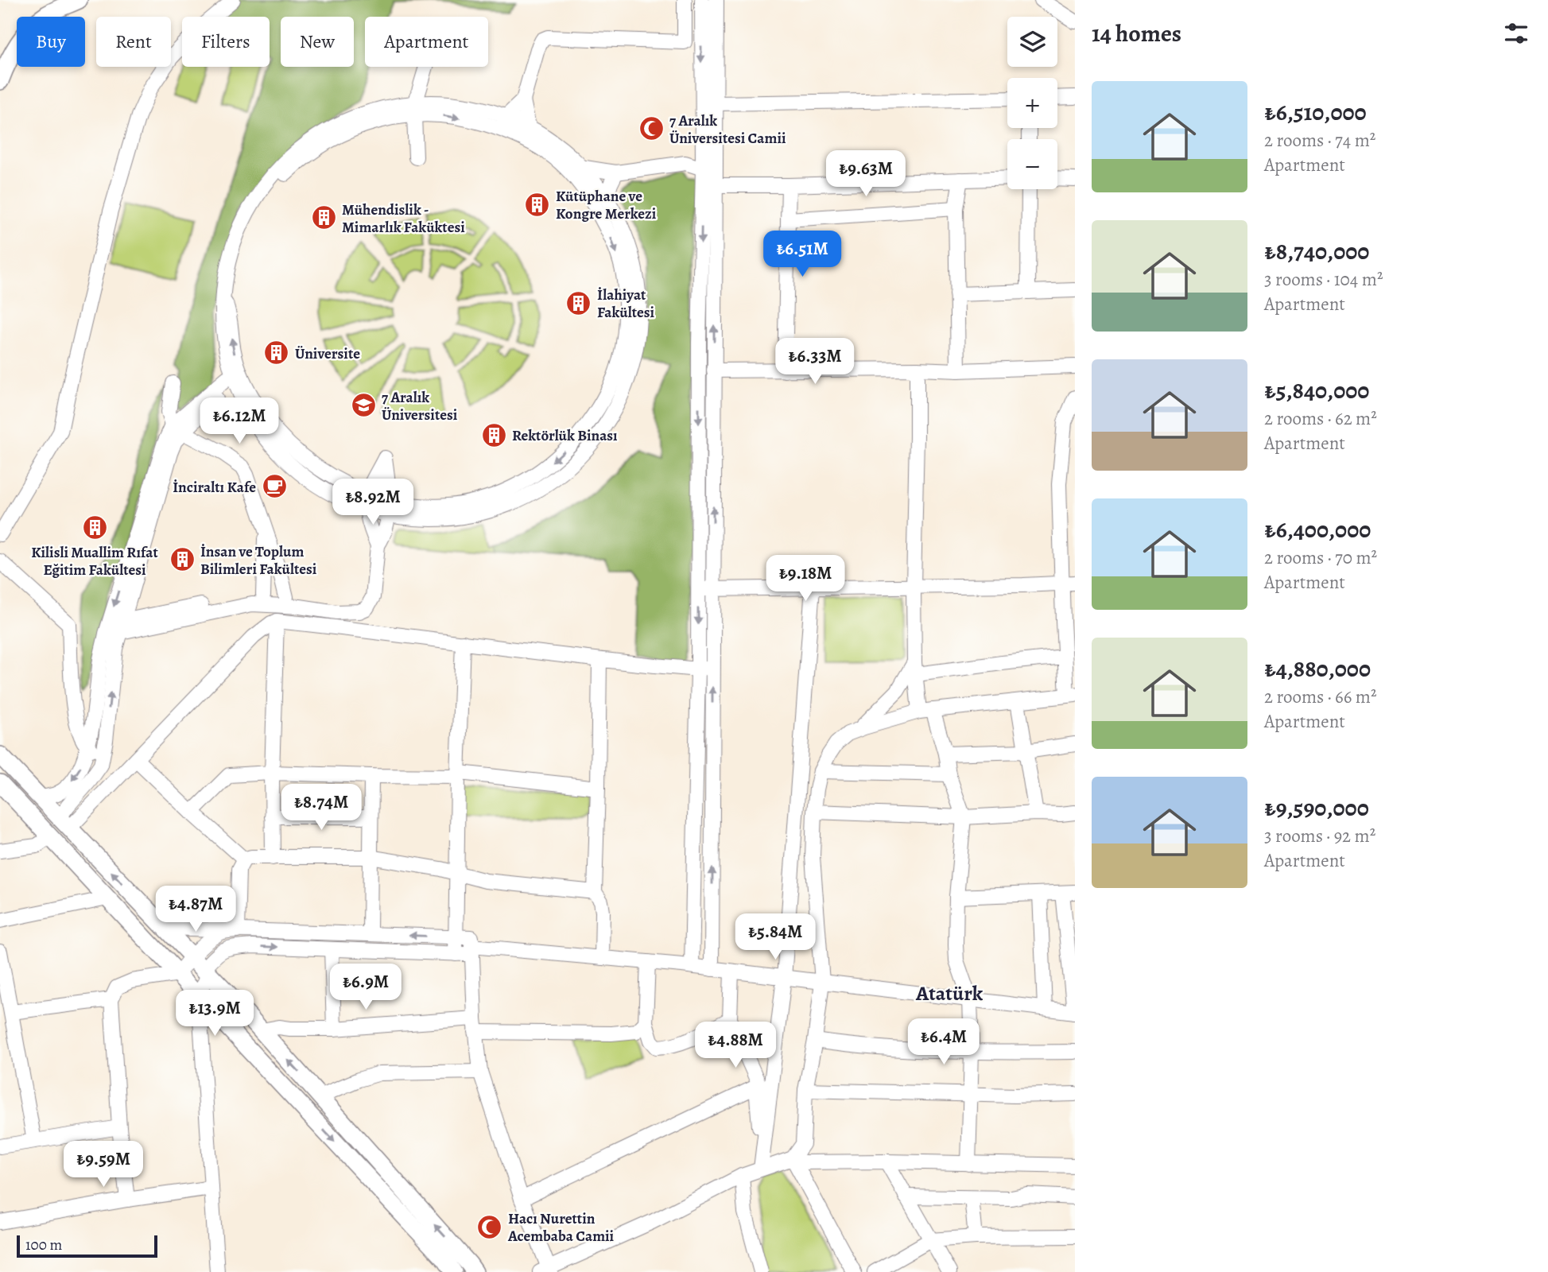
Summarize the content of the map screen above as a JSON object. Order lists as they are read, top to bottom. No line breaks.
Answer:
{"districts":["Atatürk"],"places":{"mosque":["7 Aralık Üniversitesi Camii","Hacı Nurettin Acembaba Camii"],"building":["Kütüphane ve Kongre Merkezi","Mühendislik - Mimarlık Faküktesi","İlahiyat Fakültesi","Üniversite","Rektörlük Binası","Kilisli Muallim Rıfat Eğitim Fakültesi","İnsan ve Toplum Bilimleri Fakültesi"],"school or university":["7 Aralık Üniversitesi"],"cafe":["İnciraltı Kafe"]},"scale_bar":"100 m","page":{"heading":"14 homes","map_buttons":["+","−"],"chip":["Buy","Rent","Filters","New","Apartment"],"list":[{"name":"₺6,510,000","note":"2 rooms · 74 m² · Apartment"},{"name":"₺8,740,000","note":"3 rooms · 104 m² · Apartment"},{"name":"₺5,840,000","note":"2 rooms · 62 m² · Apartment"},{"name":"₺6,400,000","note":"2 rooms · 70 m² · Apartment"},{"name":"₺4,880,000","note":"2 rooms · 66 m² · Apartment"},{"name":"₺9,590,000","note":"3 rooms · 92 m² · Apartment"}],"price":["₺9.63M","₺6.51M","₺6.33M","₺6.12M","₺8.92M","₺9.18M","₺8.74M","₺4.87M","₺5.84M","₺6.9M","₺13.9M","₺6.4M","₺4.88M","₺9.59M"],"scale":"100 m"}}
